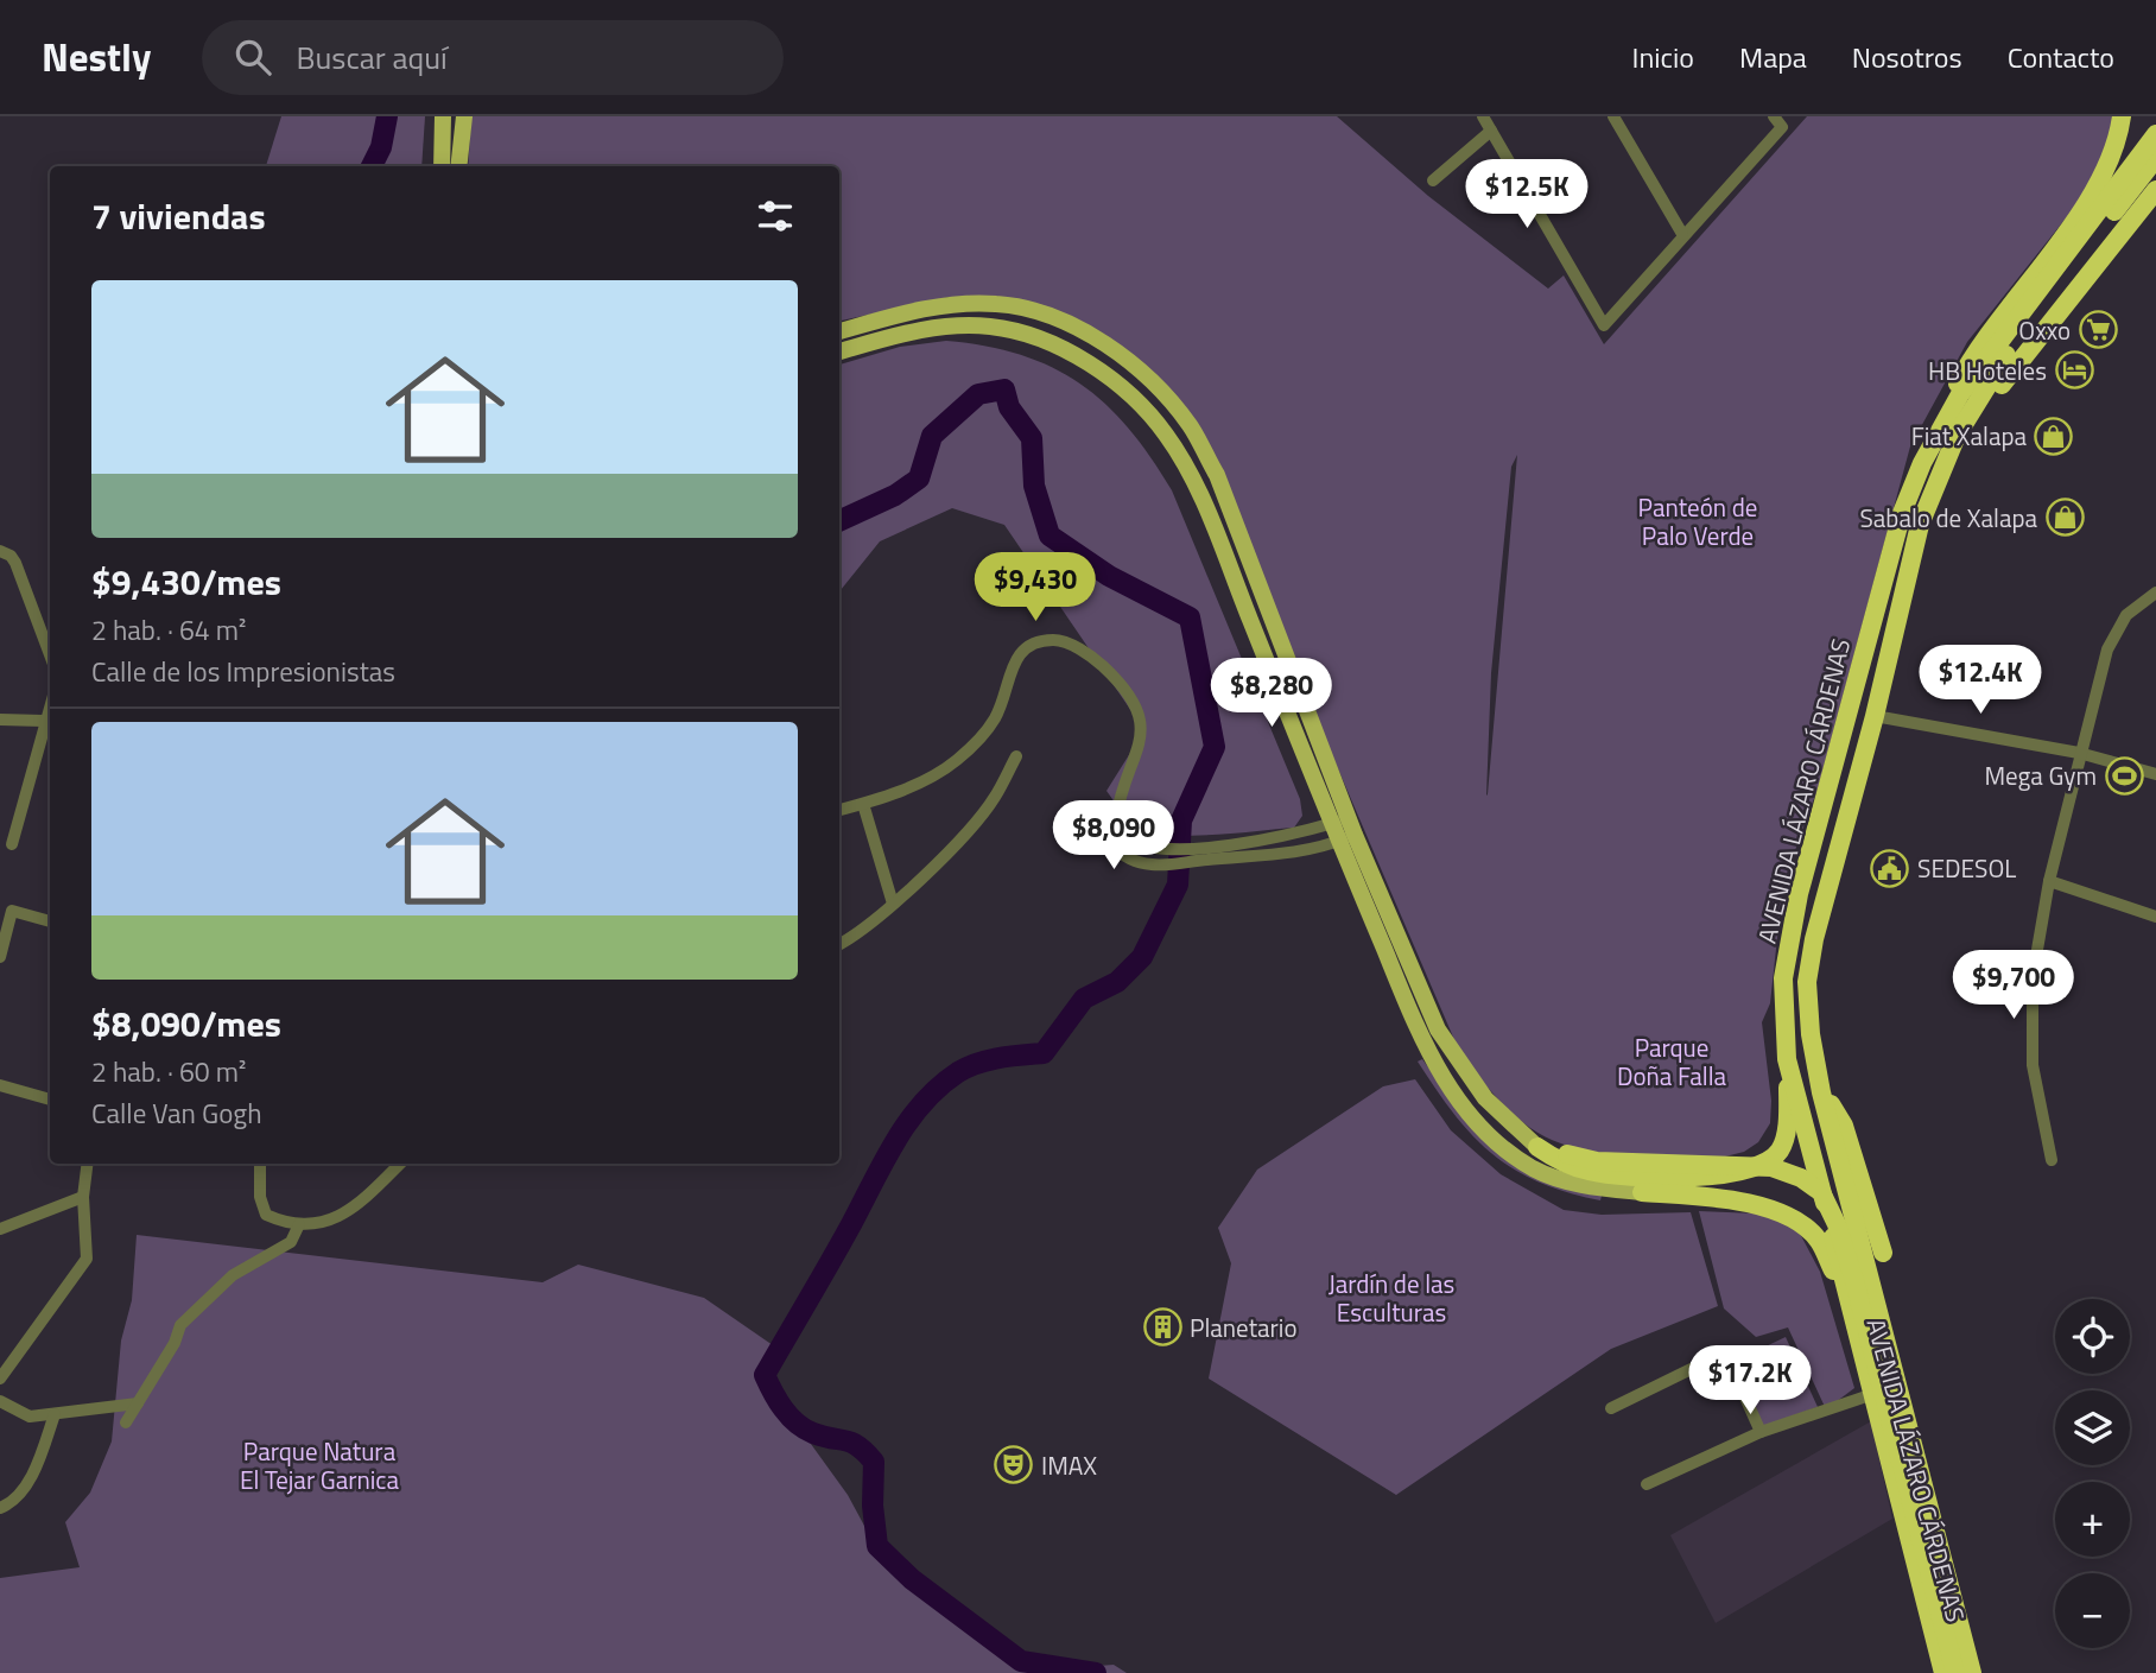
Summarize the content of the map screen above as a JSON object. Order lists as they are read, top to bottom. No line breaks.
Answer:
{"streets":{"highway":["AVENIDA LÁZARO CÁRDENAS"]},"parks":["Panteón de Palo Verde","Parque Doña Falla","Jardín de las Esculturas","Parque Natura El Tejar Garnica"],"places":{"supermarket":["Oxxo"],"hotel":["HB Hoteles"],"shop":["Fiat Xalapa","Sabalo de Xalapa"],"sports":["Mega Gym"],"public building":["SEDESOL"],"building":["Planetario"],"theatre":["IMAX"]},"page":{"header":"Nestly","search":"Buscar aquí","nav":["Inicio","Mapa","Nosotros","Contacto"],"price":["$12.5K","$9,430","$12.4K","$8,280","$8,090","$9,700","$17.2K"],"heading":"7 viviendas","list":[{"name":"$9,430/mes","note":"2 hab. · 64 m² · Calle de los Impresionistas"},{"name":"$8,090/mes","note":"2 hab. · 60 m² · Calle Van Gogh"}],"map_buttons":["+","−"]}}
